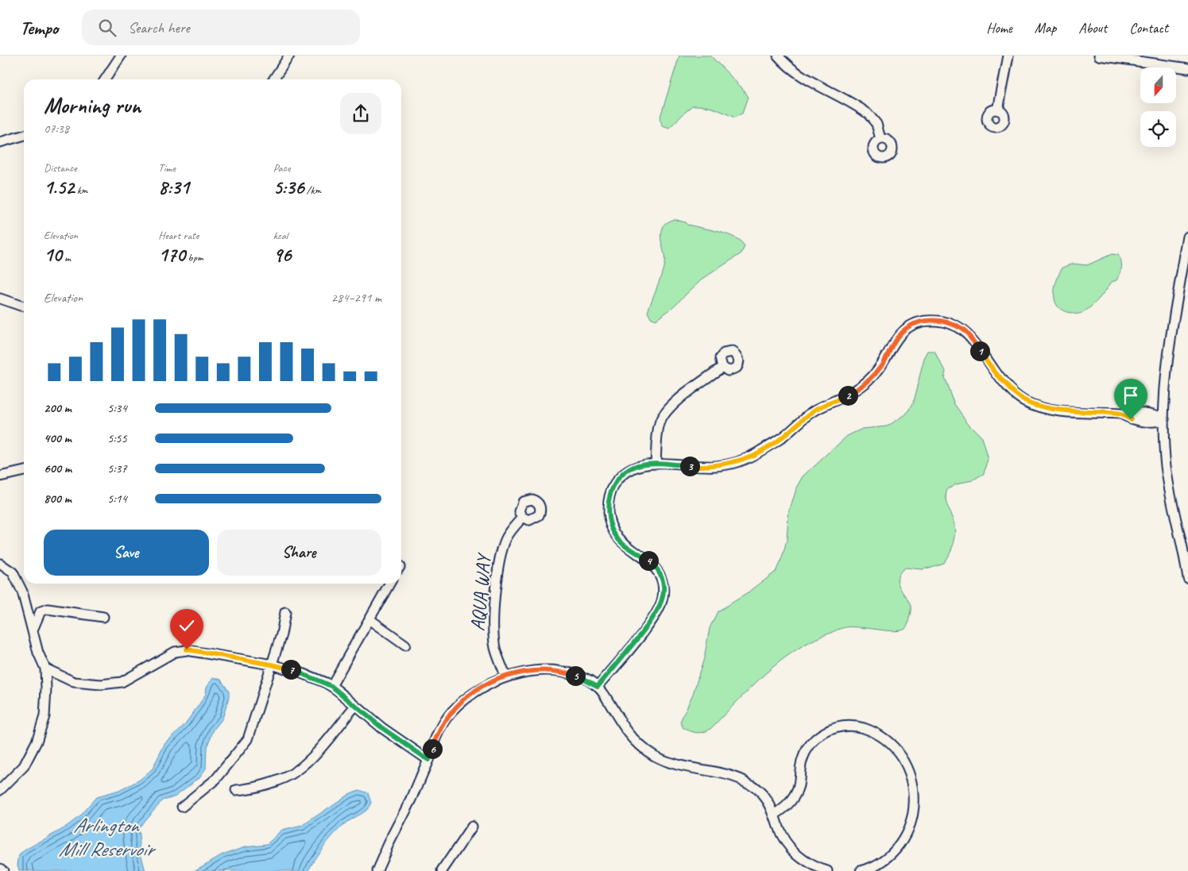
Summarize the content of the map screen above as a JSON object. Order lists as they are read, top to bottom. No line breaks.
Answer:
{"streets":{"street":["AQUA WAY"]},"water":["Arlington Mill Reservoir"],"north":"bottom","page":{"header":"Tempo","search":"Search here","nav":["Home","Map","About","Contact"],"heading":["Morning run","07:38"],"stats":[["Distance","1.52 km"],["Time","8:31"],["Pace","5:36 /km"],["Elevation","10 m"],["Heart rate","170 bpm"],["kcal","96"]],"chart":["Elevation","284–291 m"],"pins":["1","2","3","4","7","5","6"],"list":[{"name":"200 m","note":"5:34"},{"name":"400 m","note":"5:55"},{"name":"600 m","note":"5:37"},{"name":"800 m","note":"5:14"}],"buttons":["Save","Share"]}}
